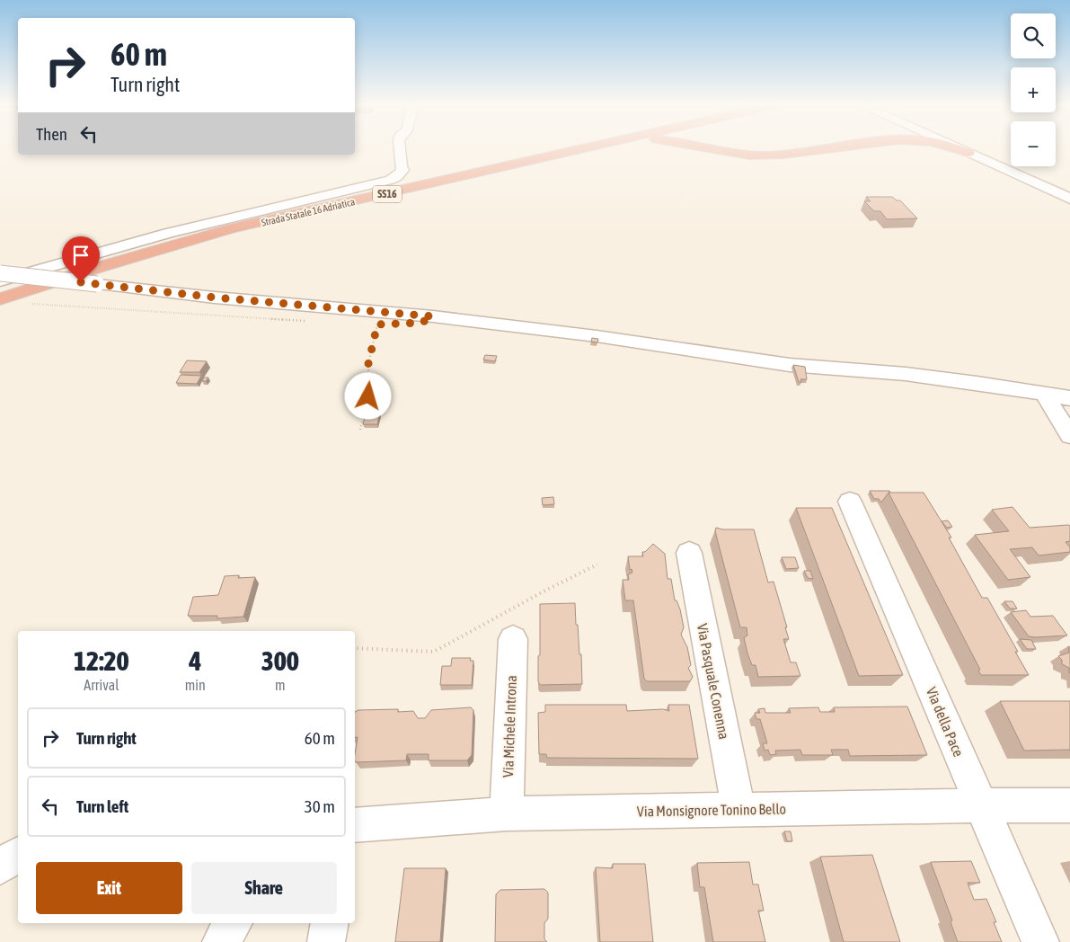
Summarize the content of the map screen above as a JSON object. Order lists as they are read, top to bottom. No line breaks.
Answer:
{"streets":{"highway":["SS16","Strada Statale 16 Adriatica"],"street":["Via Pasquale Conenna","Via della Pace","Via Michele Introna","Via Monsignore Tonino Bello"]},"crossings":[["Via Pasquale Conenna","Via Monsignore Tonino Bello"],["Via della Pace","Via Monsignore Tonino Bello"],["Via Michele Introna","Via Monsignore Tonino Bello"]],"page":{"map_buttons":["+","−"],"turn":["60 m","Turn right"],"then":"Then","eta":["12:20","Arrival","4","min","300","m"],"list":[{"name":"Turn right","value":"60 m"},{"name":"Turn left","value":"30 m"}],"buttons":["Exit","Share"]}}
